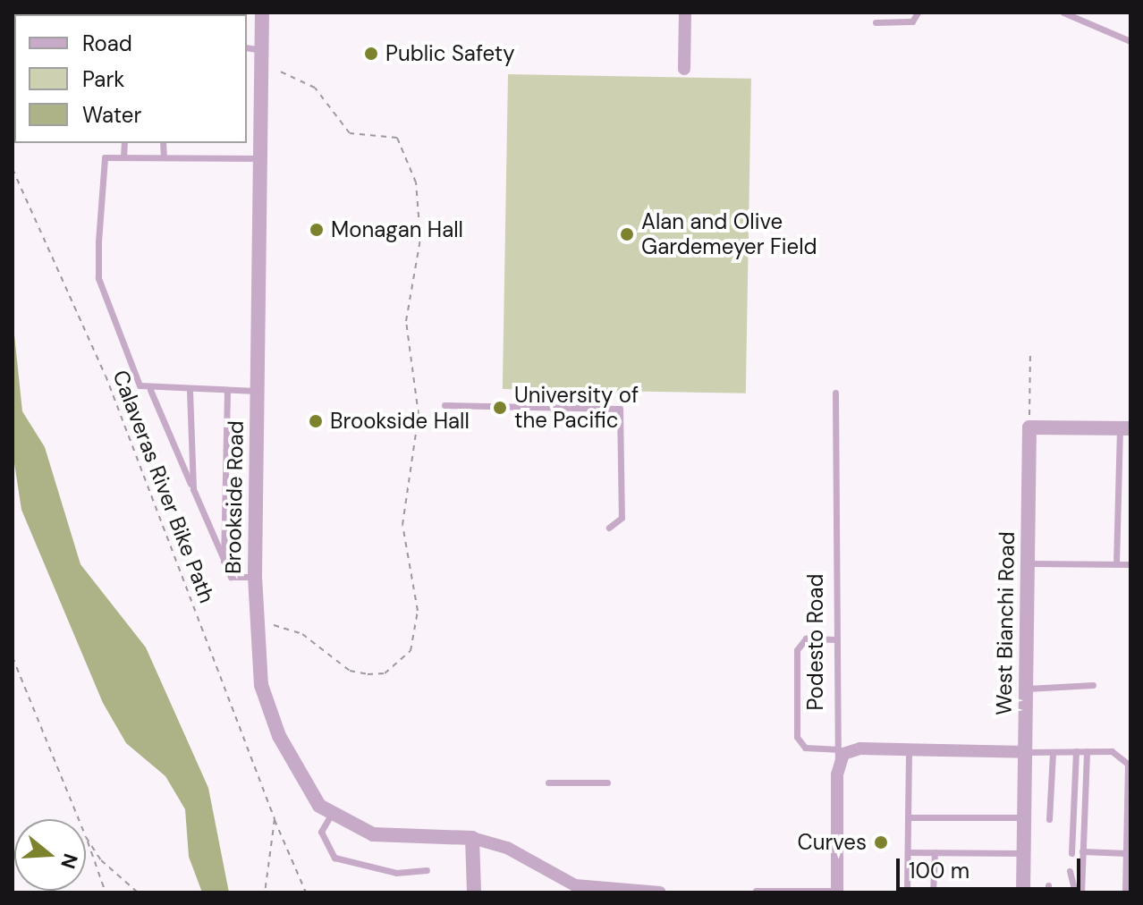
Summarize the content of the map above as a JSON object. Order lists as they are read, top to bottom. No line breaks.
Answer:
{"streets":{"street":["Brookside Road","West Bianchi Road","Podesto Road"],"path":["Calaveras River Bike Path"]},"places":["Public Safety","Monagan Hall","Alan and Olive Gardemeyer Field","University of the Pacific","Brookside Hall","Curves"],"legend":["Road","Park","Water"],"scale_bar":"100 m","north":"right"}
